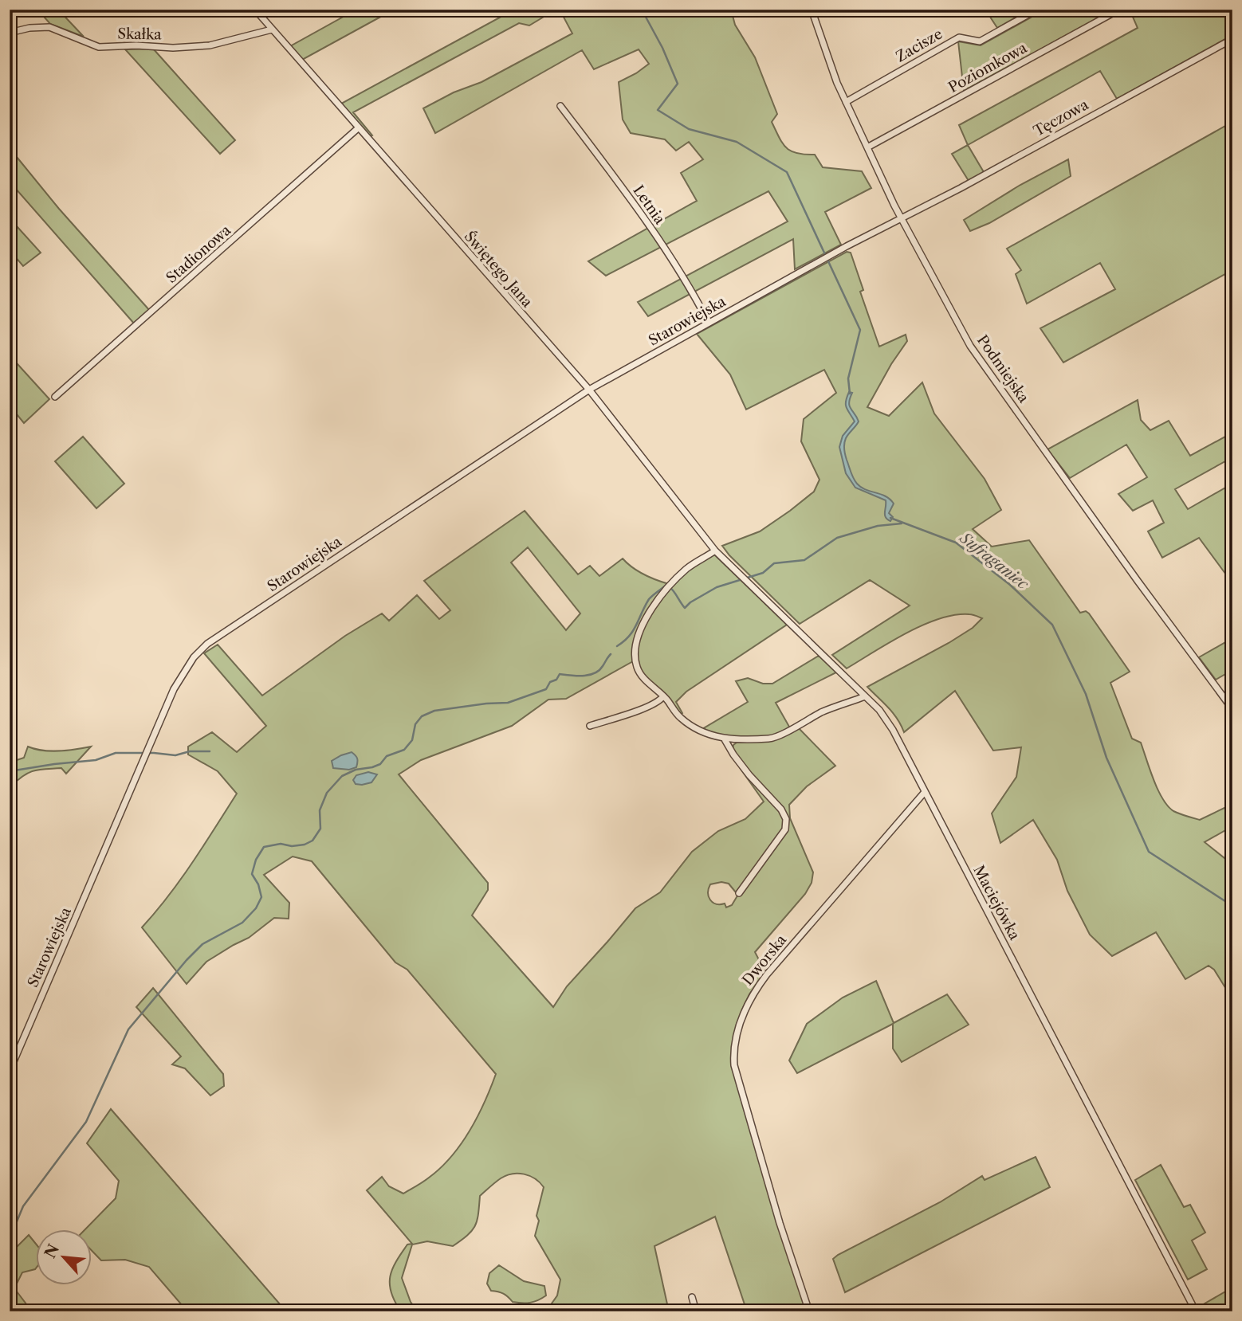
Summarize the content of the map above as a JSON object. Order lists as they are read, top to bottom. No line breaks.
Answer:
{"streets":{"street":["Skałka","Zacisze","Poziomkowa","Tęczowa","Letnia","Stadionowa","Świętego Jana","Starowiejska","Podmiejska","Maciejówka","Dworska"]},"crossings":[["Skałka","Świętego Jana"],["Zacisze","Podmiejska"],["Poziomkowa","Podmiejska"],["Tęczowa","Starowiejska"],["Tęczowa","Podmiejska"],["Letnia","Starowiejska"],["Stadionowa","Świętego Jana"],["Świętego Jana","Starowiejska"],["Świętego Jana","Maciejówka"],["Starowiejska","Podmiejska"],["Maciejówka","Dworska"]],"water":["Sufraganiec"],"north":"top left"}
